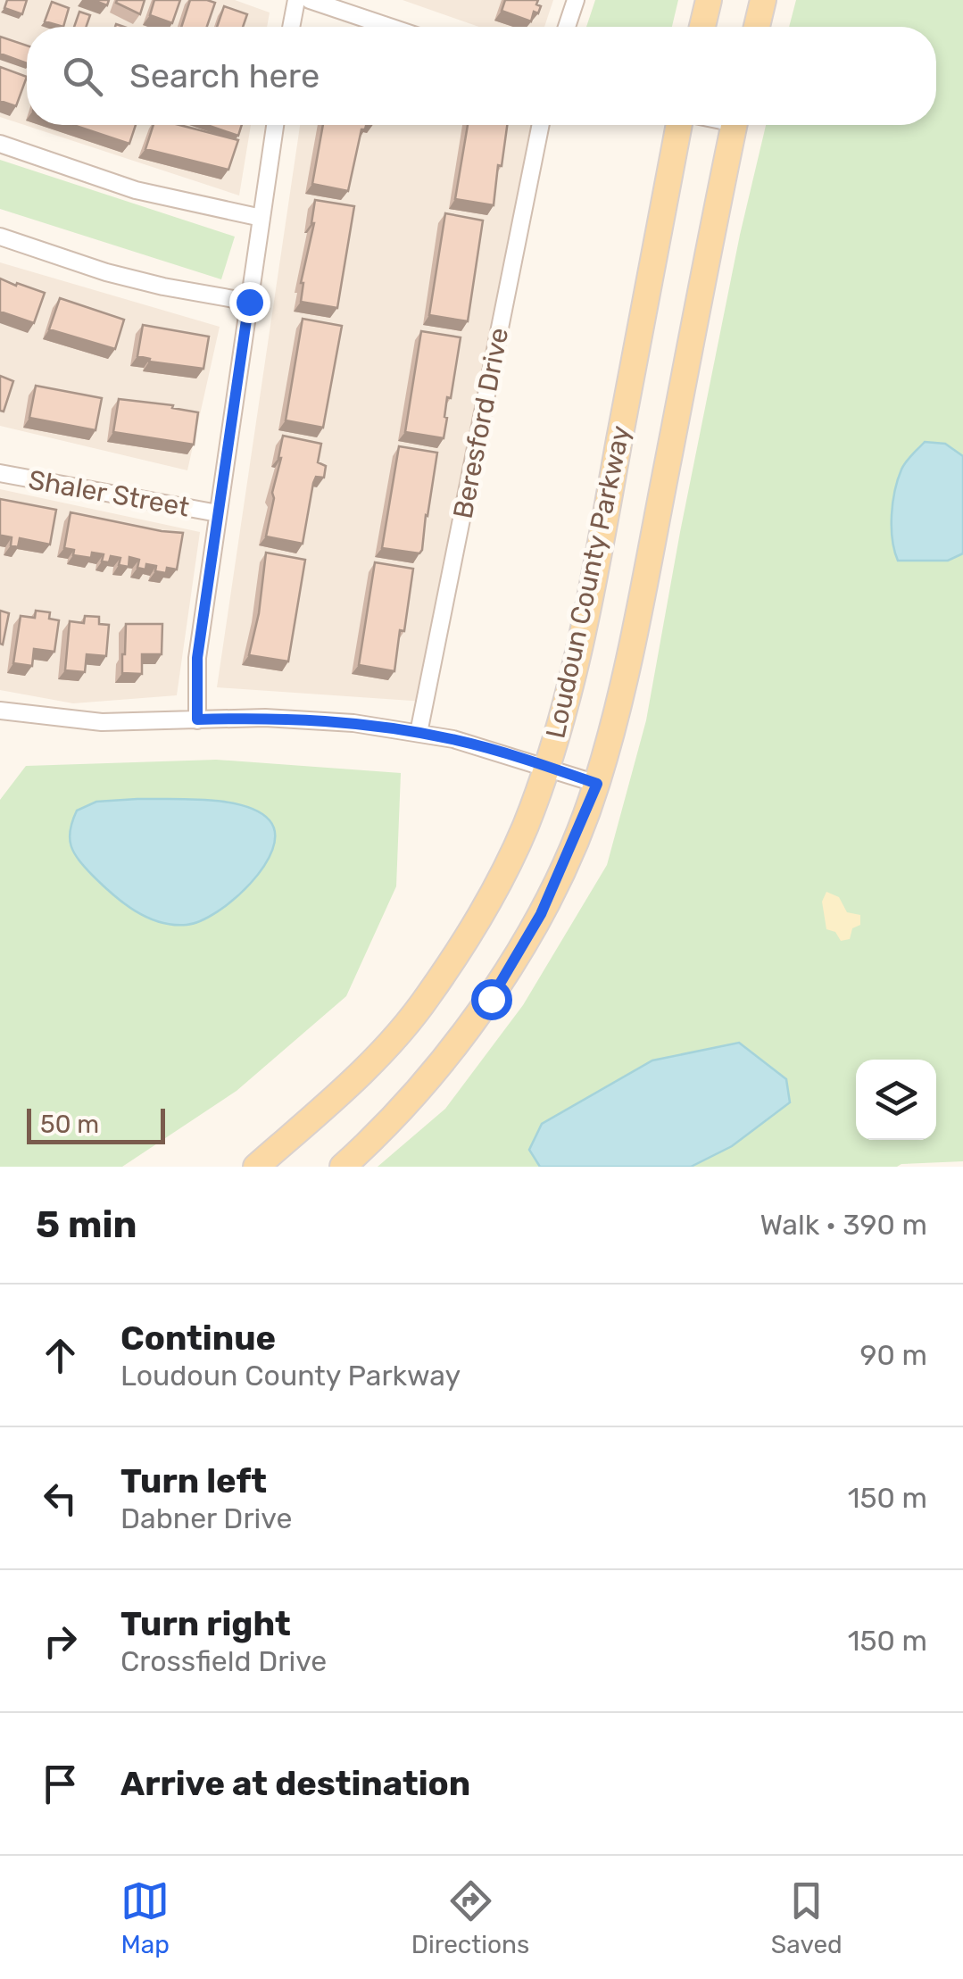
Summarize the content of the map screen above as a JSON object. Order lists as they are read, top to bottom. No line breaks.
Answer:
{"streets":{"main road":["Loudoun County Parkway"],"street":["Beresford Drive","Shaler Street"]},"scale_bar":"50 m","page":{"search":"Search here","scale":"50 m","heading":["5 min","Walk · 390 m"],"list":[["Continue","Loudoun County Parkway","90 m"],["Turn left","Dabner Drive","150 m"],["Turn right","Crossfield Drive","150 m"],"Arrive at destination"],"nav":["Map","Directions","Saved"]}}
